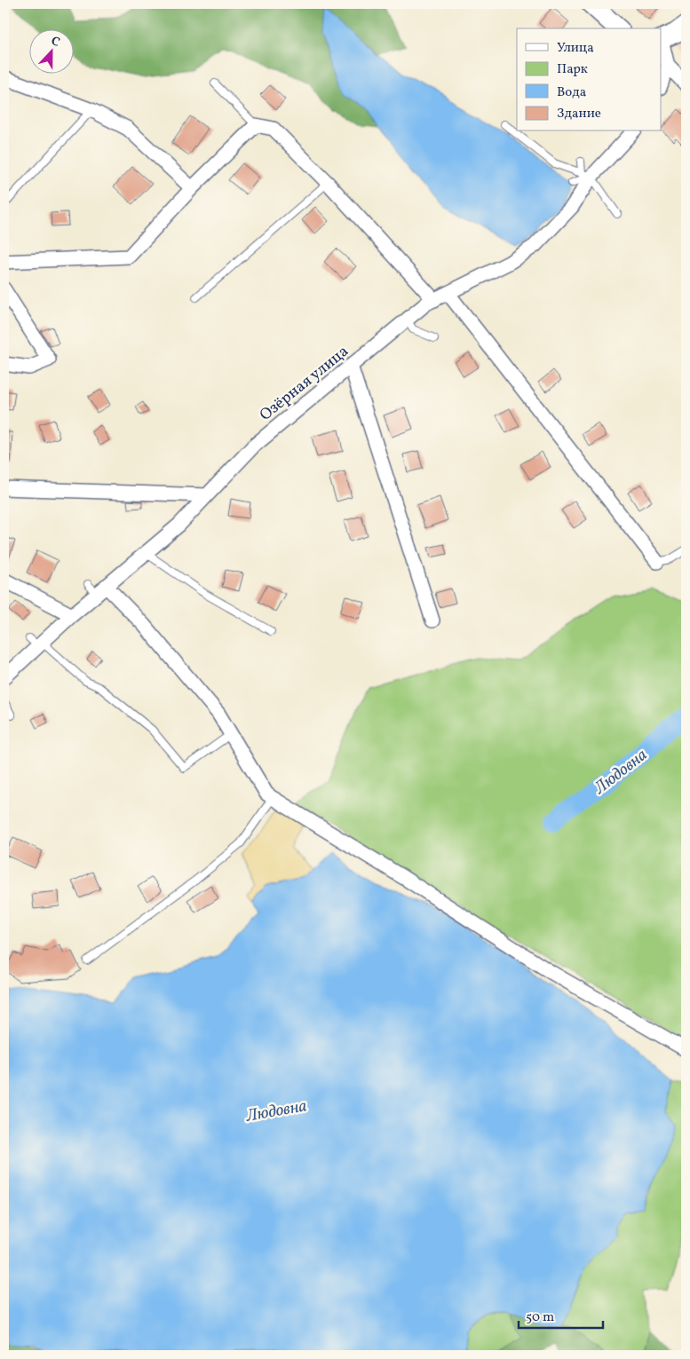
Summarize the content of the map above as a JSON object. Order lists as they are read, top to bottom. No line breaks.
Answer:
{"streets":{"street":["Озёрная улица"]},"water":["Людовна"],"legend":["Улица","Парк","Вода","Здание"],"scale_bar":"50 m","north":"top"}
